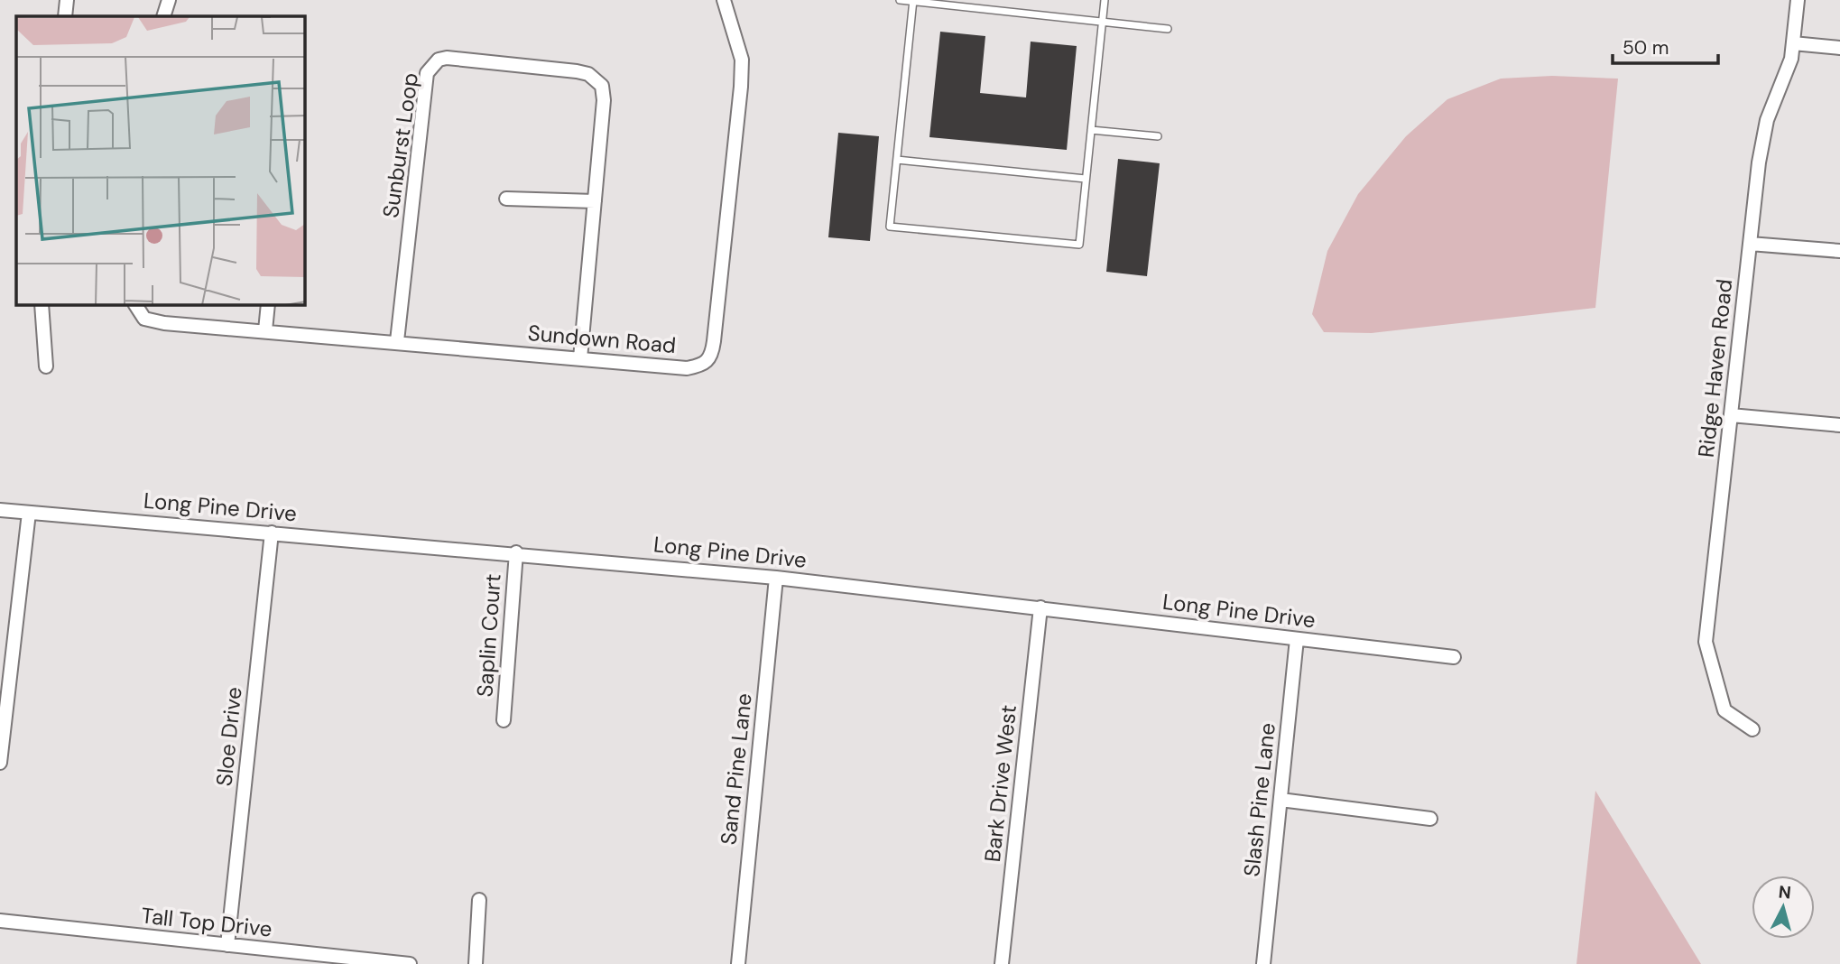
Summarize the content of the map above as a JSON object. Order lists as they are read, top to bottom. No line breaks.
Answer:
{"streets":{"street":["Sunburst Loop","Sundown Road","Ridge Haven Road","Long Pine Drive","Saplin Court","Sloe Drive","Sand Pine Lane","Bark Drive West","Slash Pine Lane","Tall Top Drive"]},"crossings":[["Sunburst Loop","Sundown Road"],["Long Pine Drive","Saplin Court"],["Long Pine Drive","Sloe Drive"],["Long Pine Drive","Sand Pine Lane"],["Long Pine Drive","Bark Drive West"],["Long Pine Drive","Slash Pine Lane"],["Sloe Drive","Tall Top Drive"]],"scale_bar":"50 m","north":"top"}
